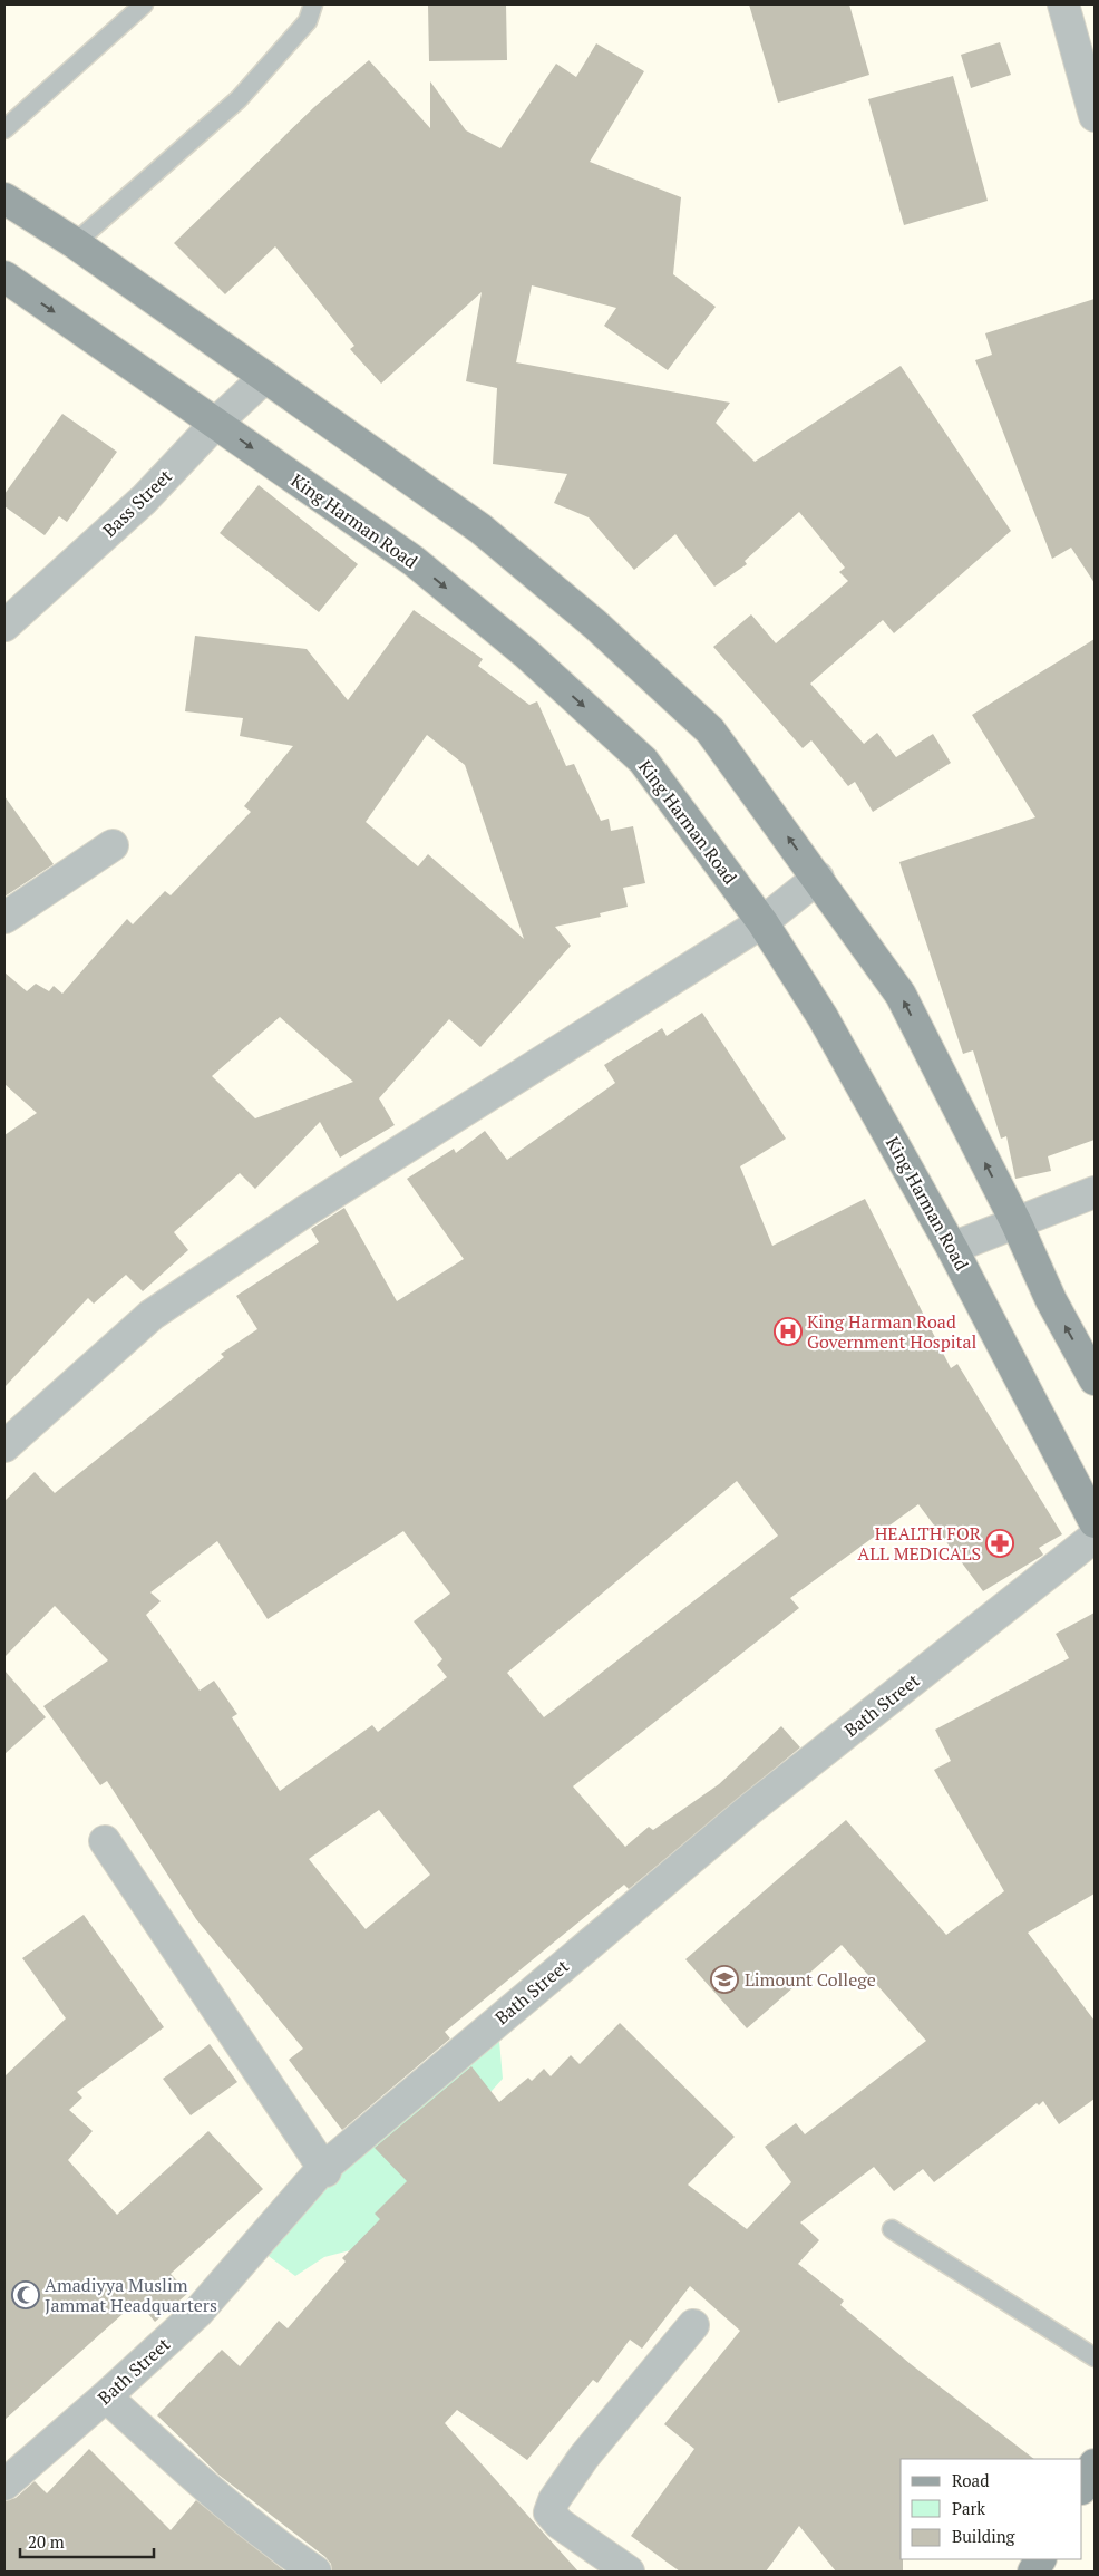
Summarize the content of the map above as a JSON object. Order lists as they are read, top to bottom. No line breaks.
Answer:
{"streets":{"main road":["King Harman Road"],"street":["Bass Street","Bath Street"]},"crossings":[["Bass Street","King Harman Road"]],"places":{"hospital":["King Harman Road Government Hospital"],"pharmacy":["HEALTH FOR ALL MEDICALS"],"school or university":["Limount College"],"mosque":["Amadiyya Muslim Jammat Headquarters"]},"legend":["Road","Park","Building"],"scale_bar":"20 m"}
